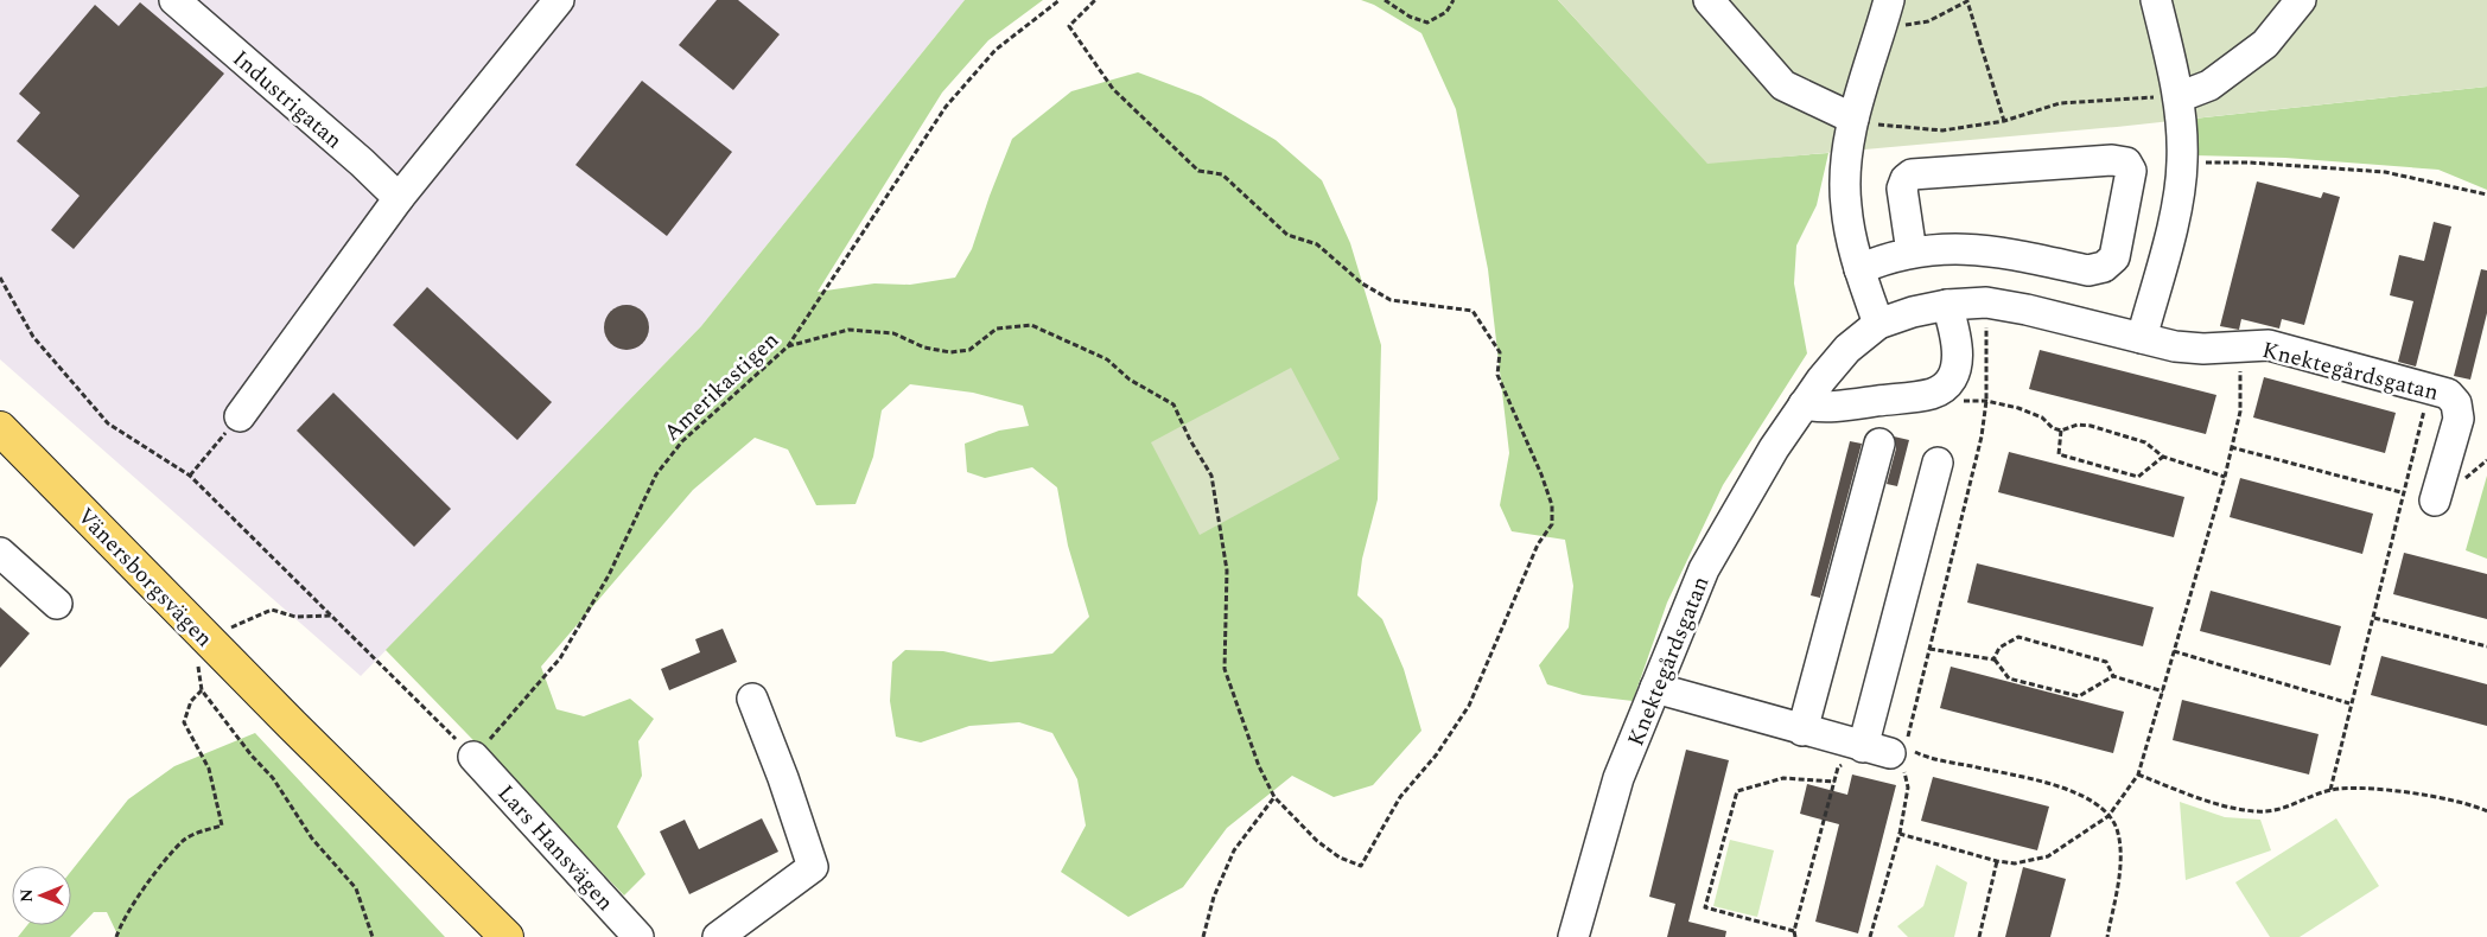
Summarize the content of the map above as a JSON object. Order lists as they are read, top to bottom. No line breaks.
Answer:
{"streets":{"main road":["Vänersborgsvägen"],"street":["Industrigatan","Knektegårdsgatan","Lars Hansvägen"],"path":["Amerikastigen"]},"crossings":[["Amerikastigen","Lars Hansvägen"]],"north":"left"}
